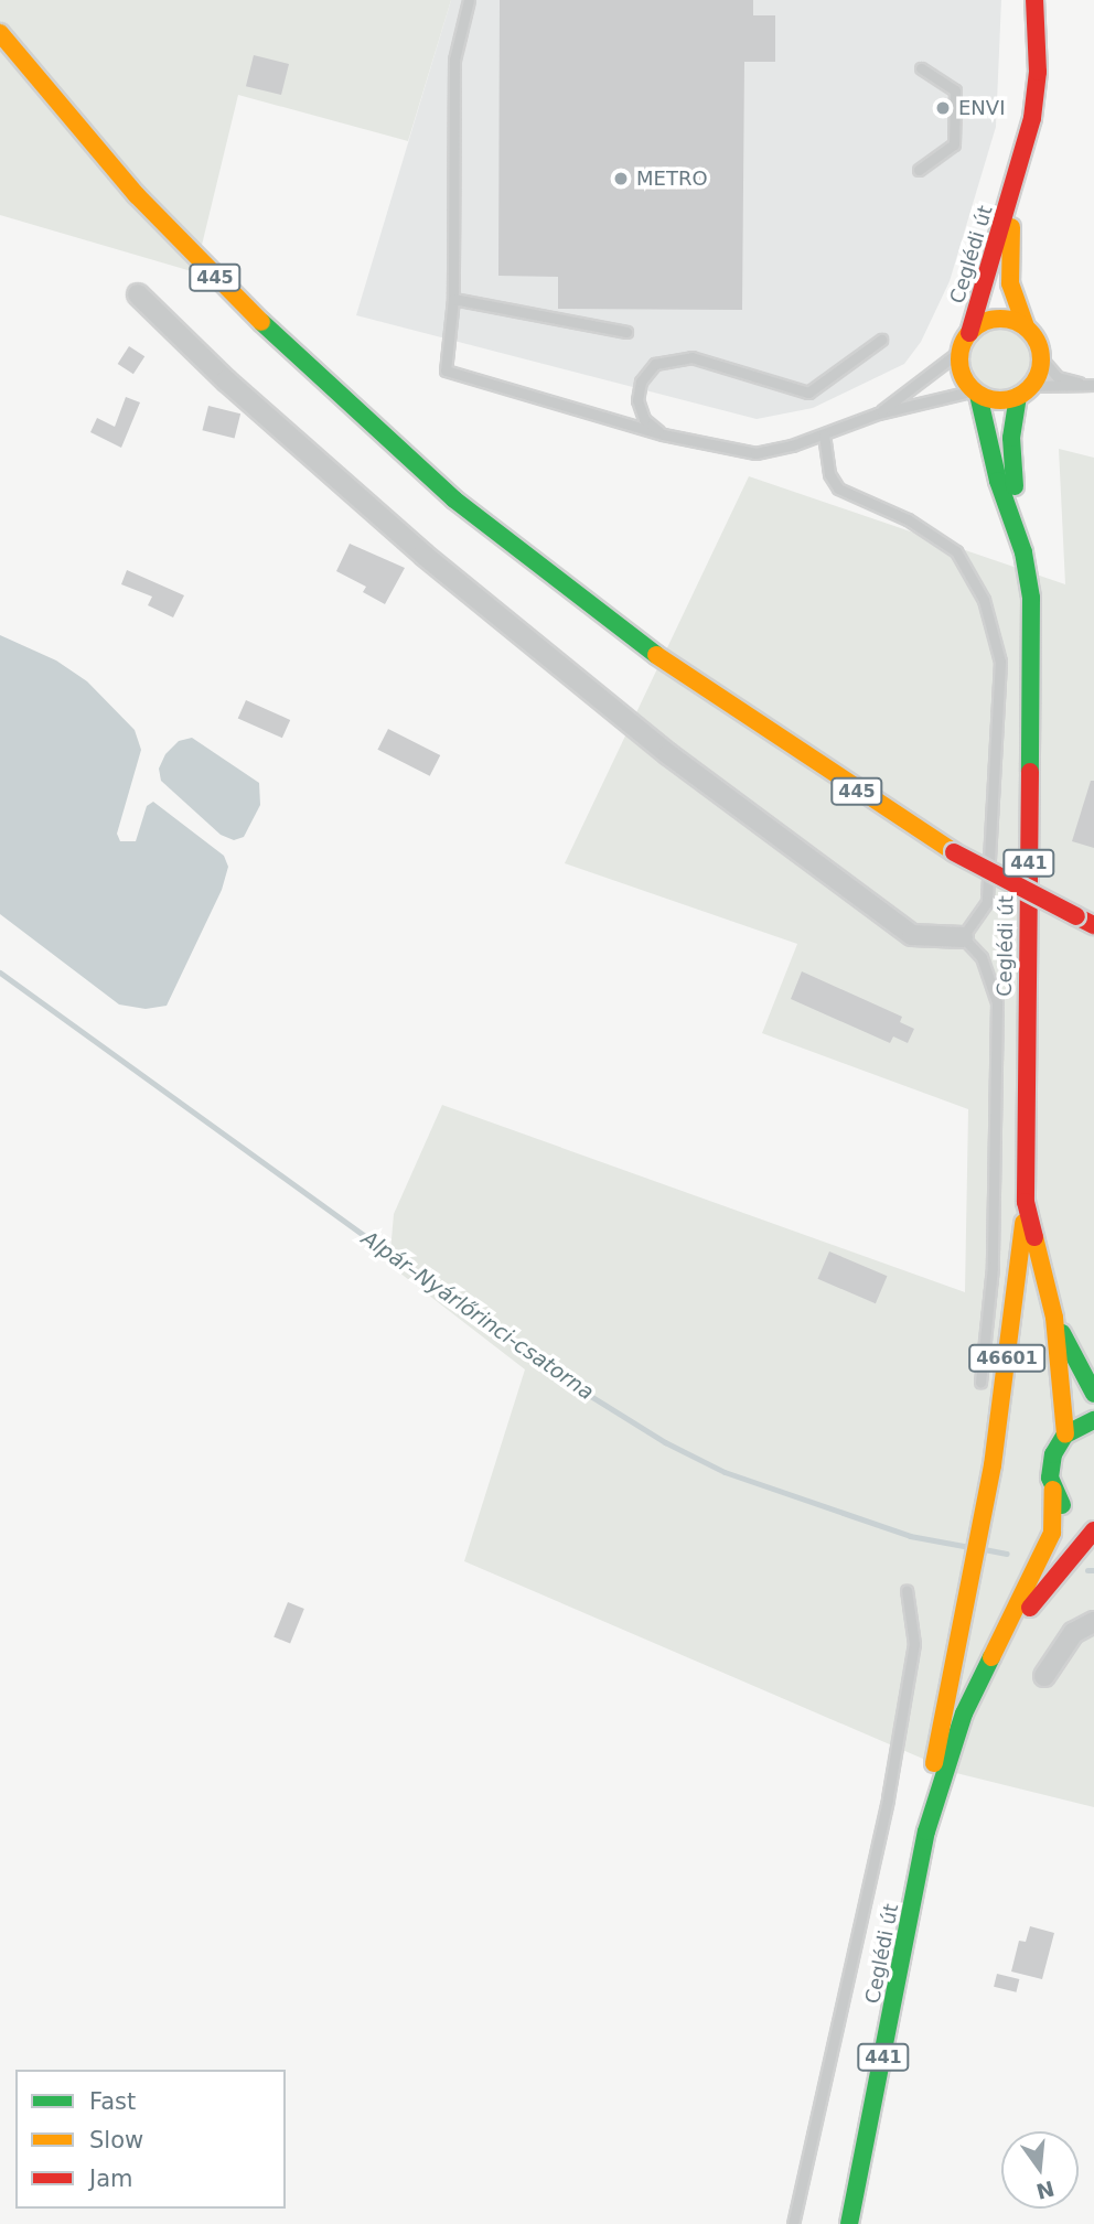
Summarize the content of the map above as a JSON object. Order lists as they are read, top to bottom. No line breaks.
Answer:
{"streets":{"main road":["Ceglédi út","445","441","46601"]},"crossings":[["Ceglédi út","441"],["Ceglédi út","46601"]],"water":["Alpár–Nyárlőrinci-csatorna"],"places":["ENVI","METRO"],"legend":["Fast","Slow","Jam"],"north":"bottom"}
